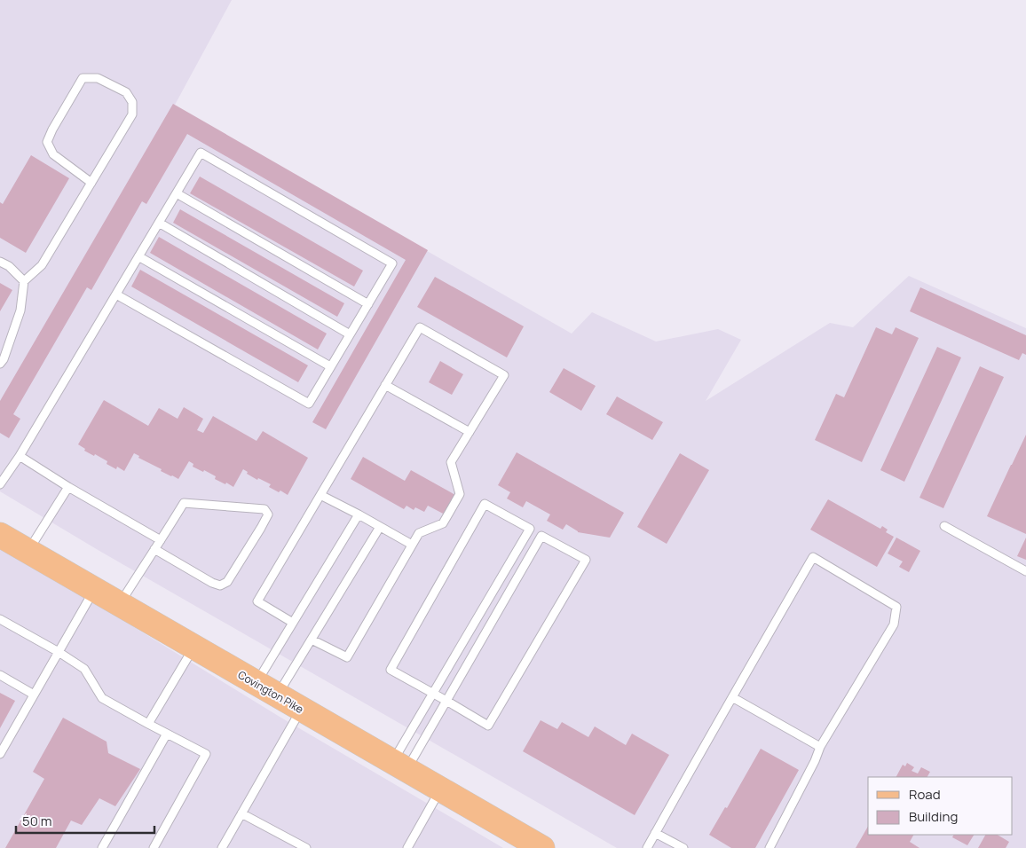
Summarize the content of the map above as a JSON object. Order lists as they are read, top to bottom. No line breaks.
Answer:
{"streets":{"main road":["Covington Pike"]},"legend":["Road","Building"],"scale_bar":"50 m"}
